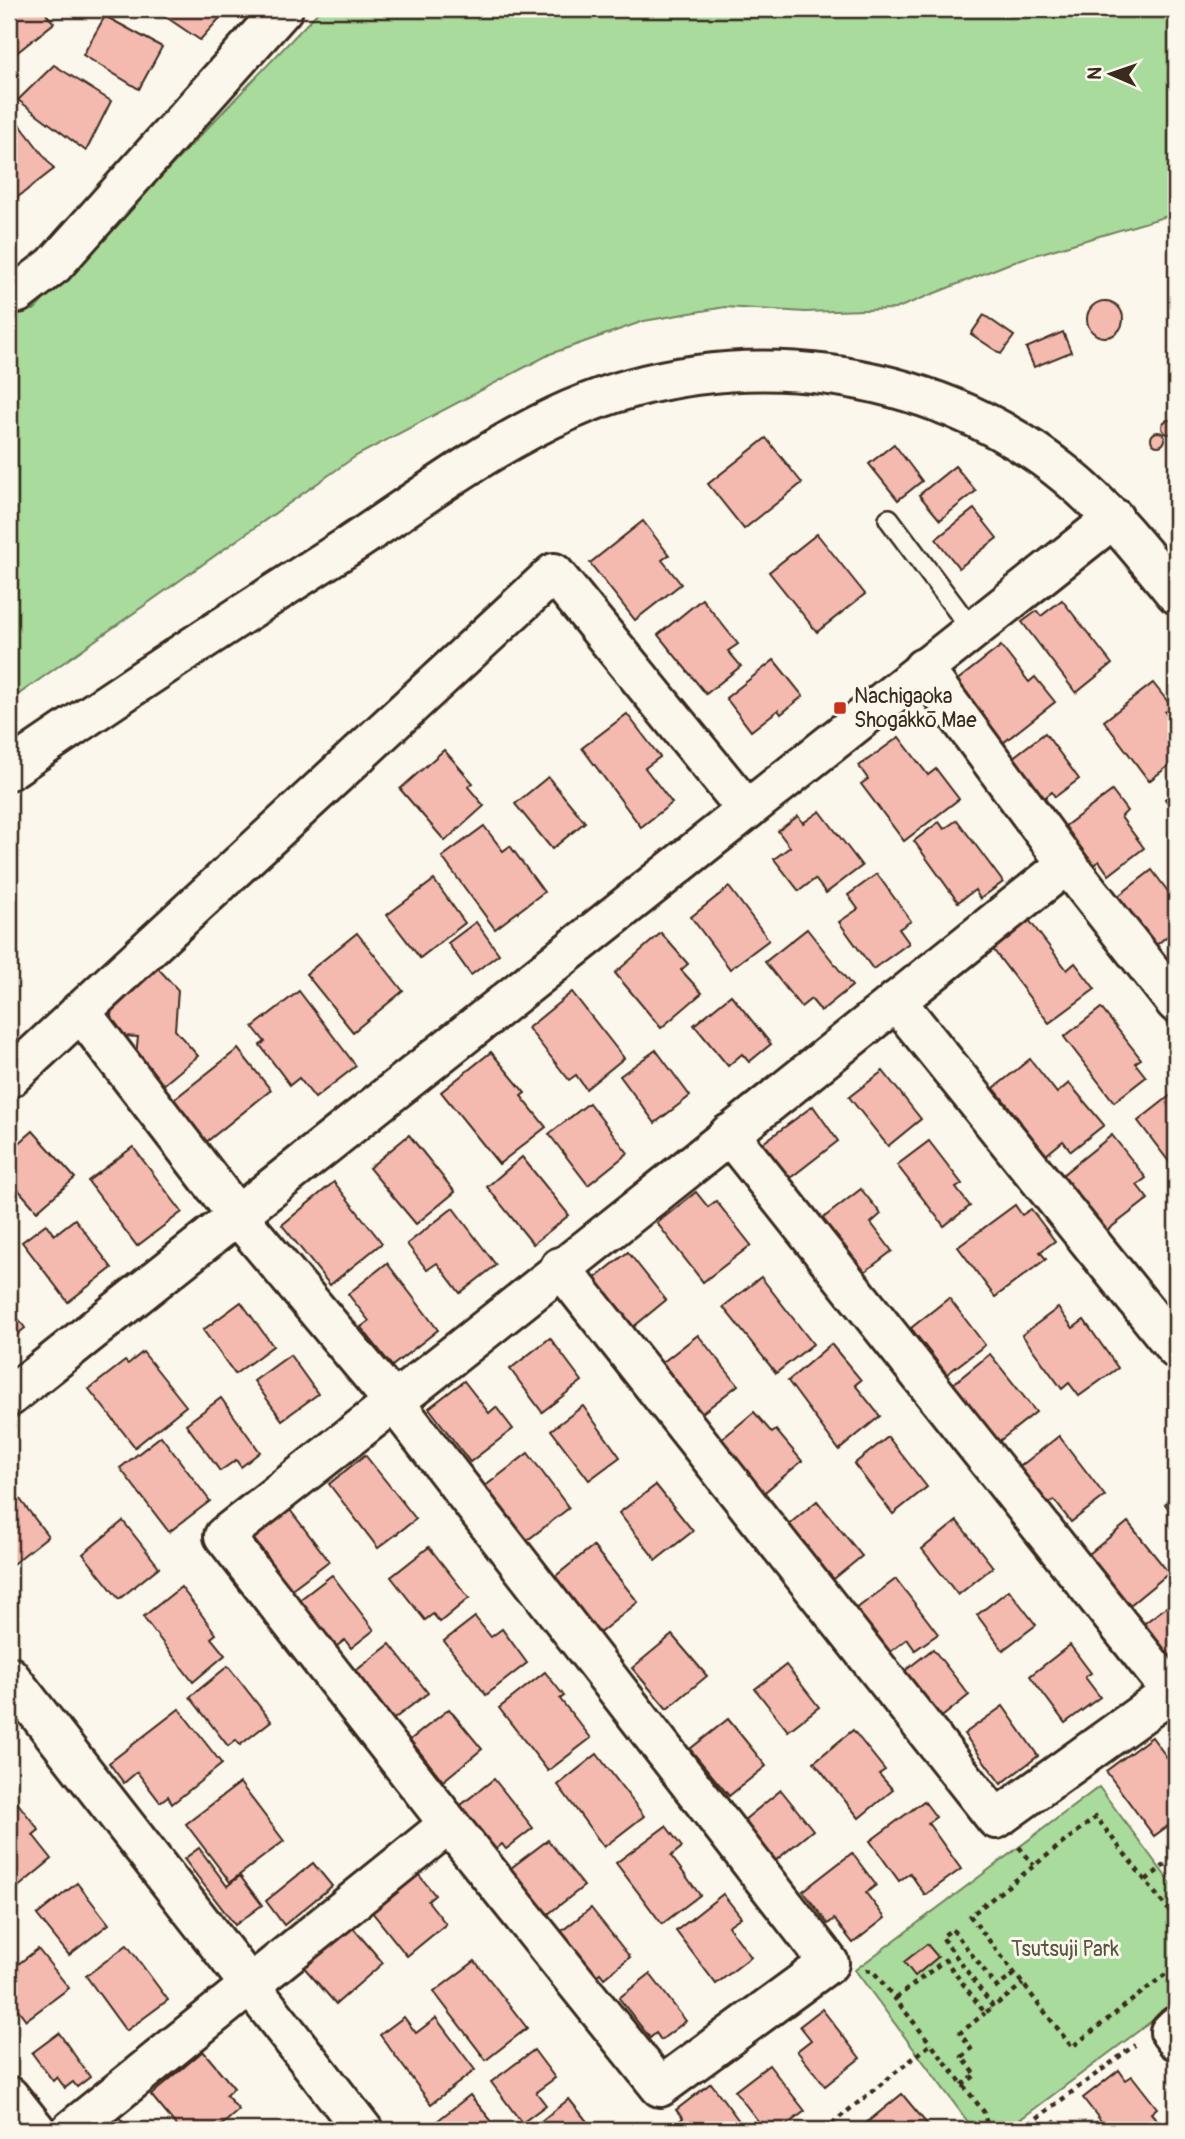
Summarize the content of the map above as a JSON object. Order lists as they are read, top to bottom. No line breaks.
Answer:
{"parks":["Tsutsuji Park"],"places":{"transit":["Nachigaoka Shogakkō Mae"]},"north":"left"}
